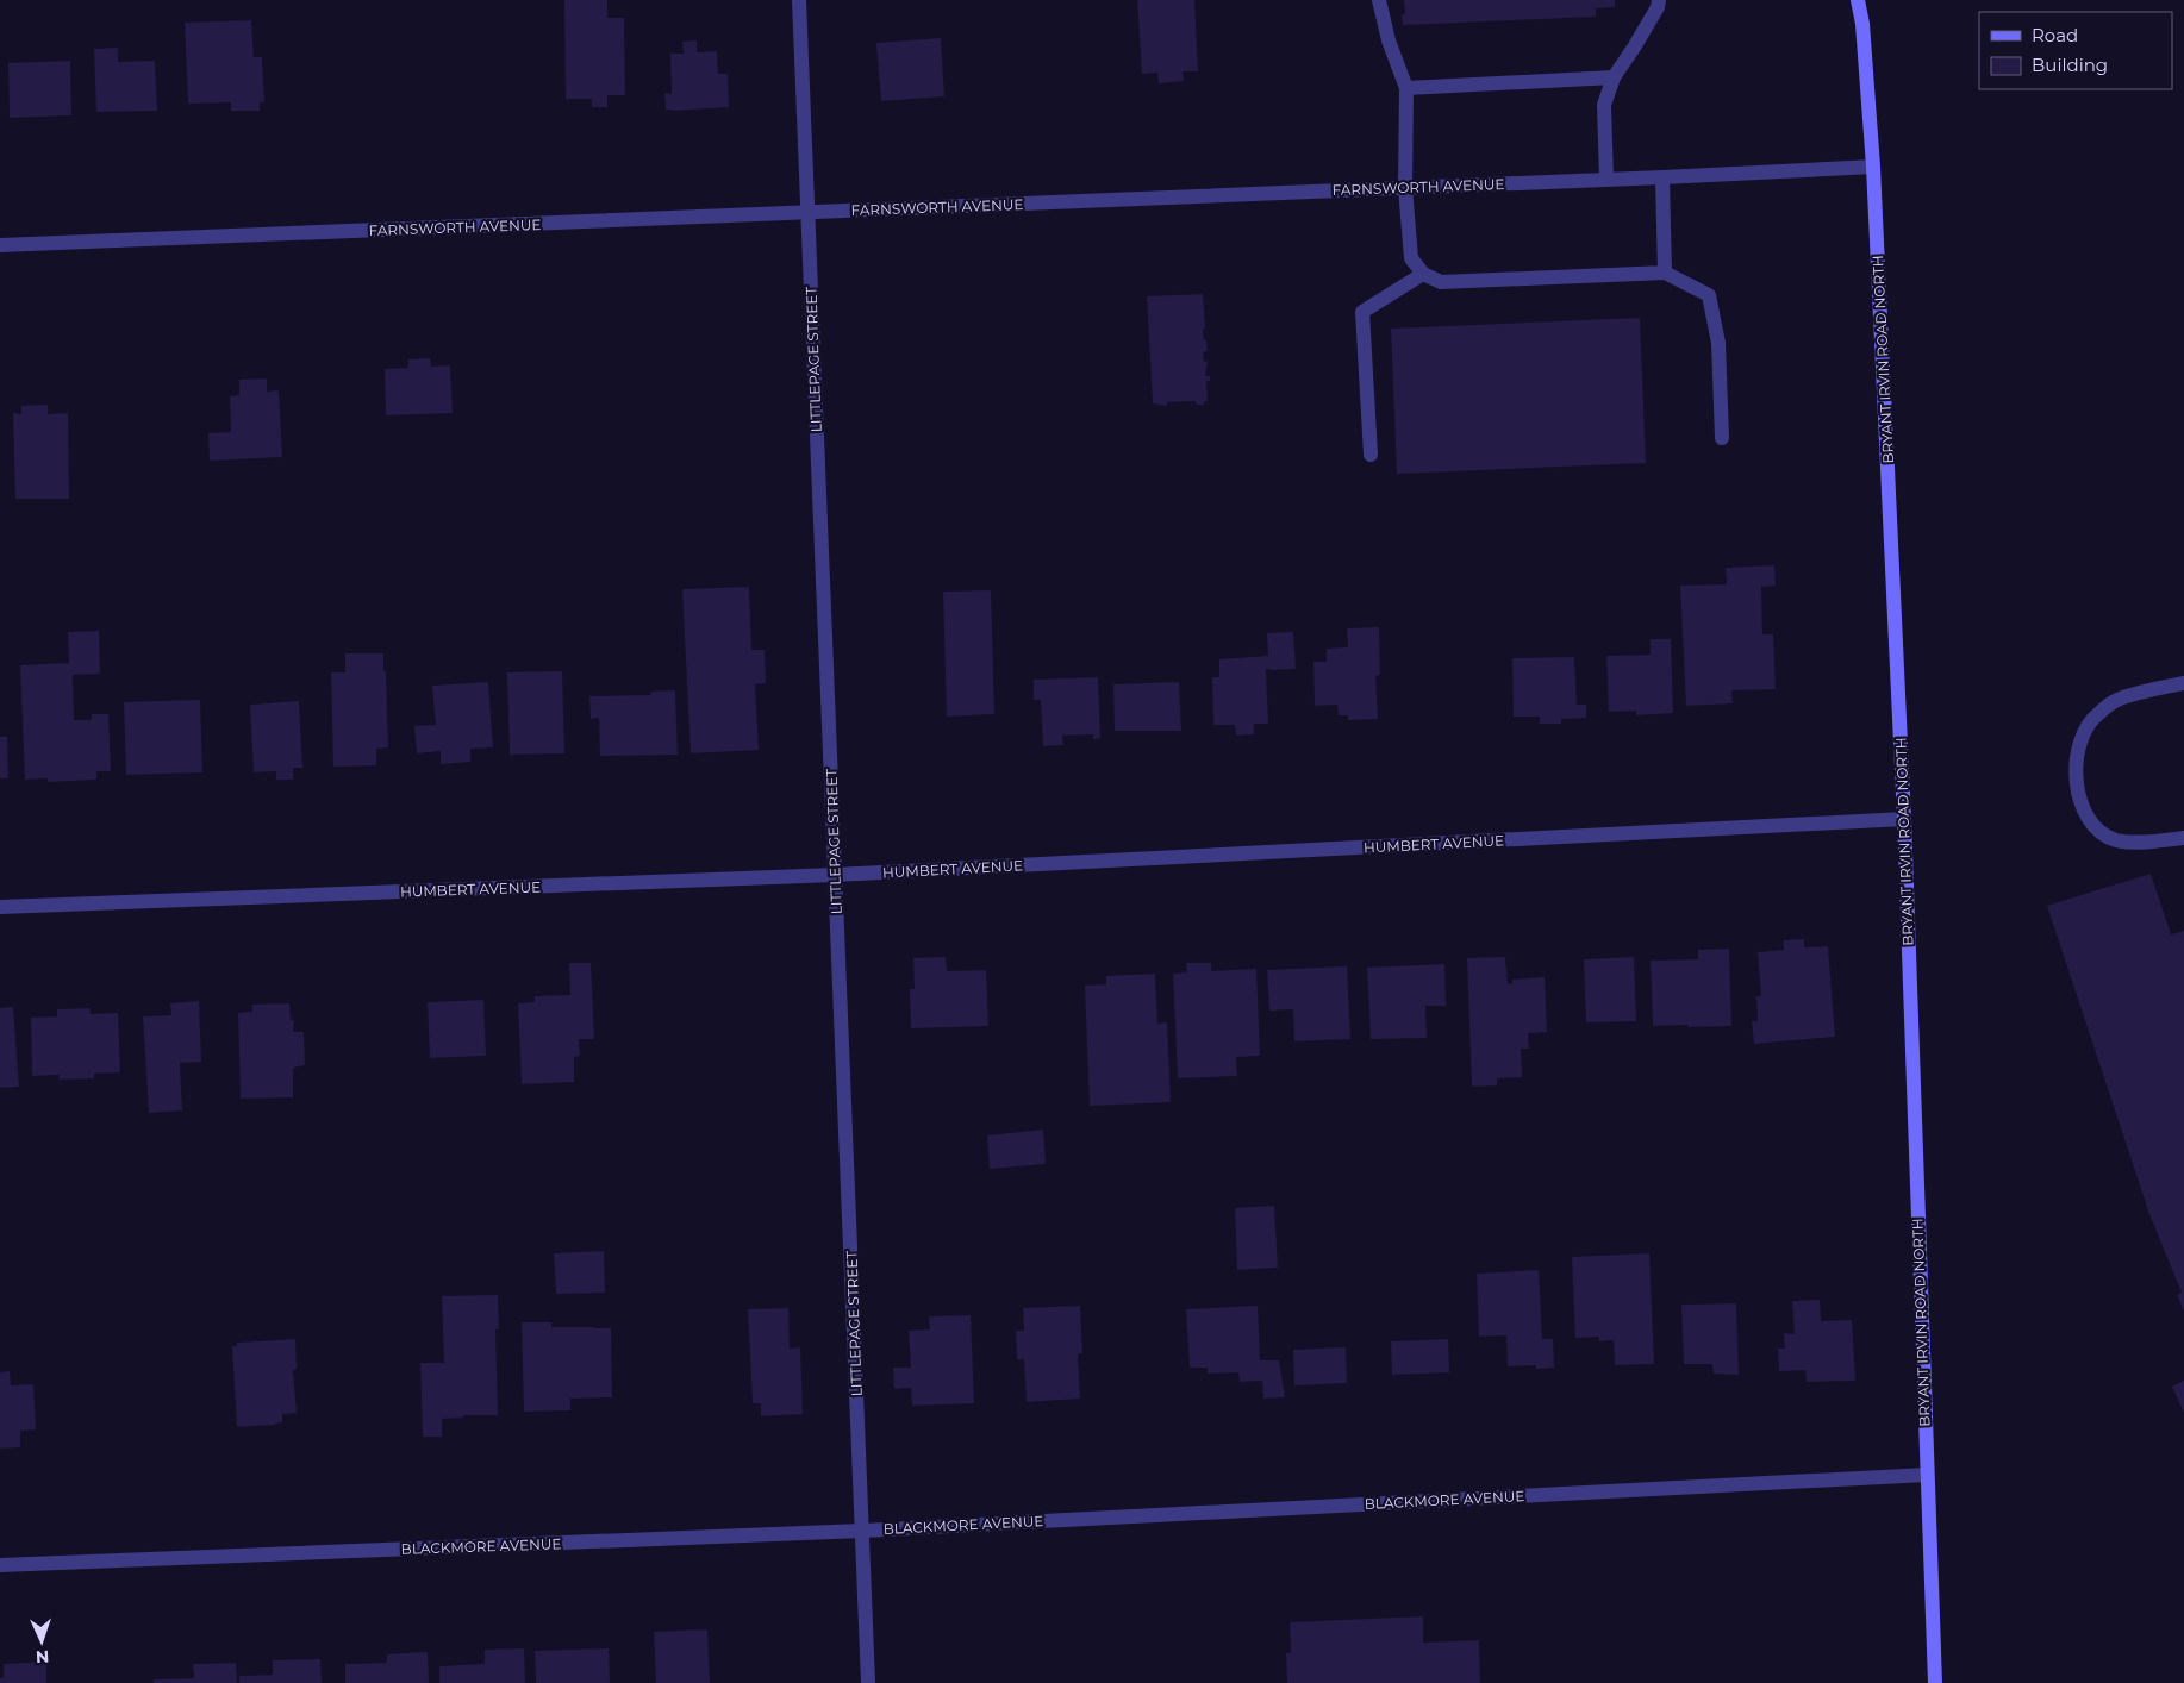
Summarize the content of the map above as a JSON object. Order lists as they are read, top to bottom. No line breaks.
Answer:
{"streets":{"main road":["BRYANT IRVIN ROAD NORTH"],"street":["FARNSWORTH AVENUE","LITTLEPAGE STREET","HUMBERT AVENUE","BLACKMORE AVENUE"]},"crossings":[["FARNSWORTH AVENUE","LITTLEPAGE STREET"],["FARNSWORTH AVENUE","BRYANT IRVIN ROAD NORTH"],["LITTLEPAGE STREET","HUMBERT AVENUE"],["LITTLEPAGE STREET","BLACKMORE AVENUE"],["BRYANT IRVIN ROAD NORTH","HUMBERT AVENUE"],["BRYANT IRVIN ROAD NORTH","BLACKMORE AVENUE"]],"legend":["Road","Building"],"north":"bottom"}
